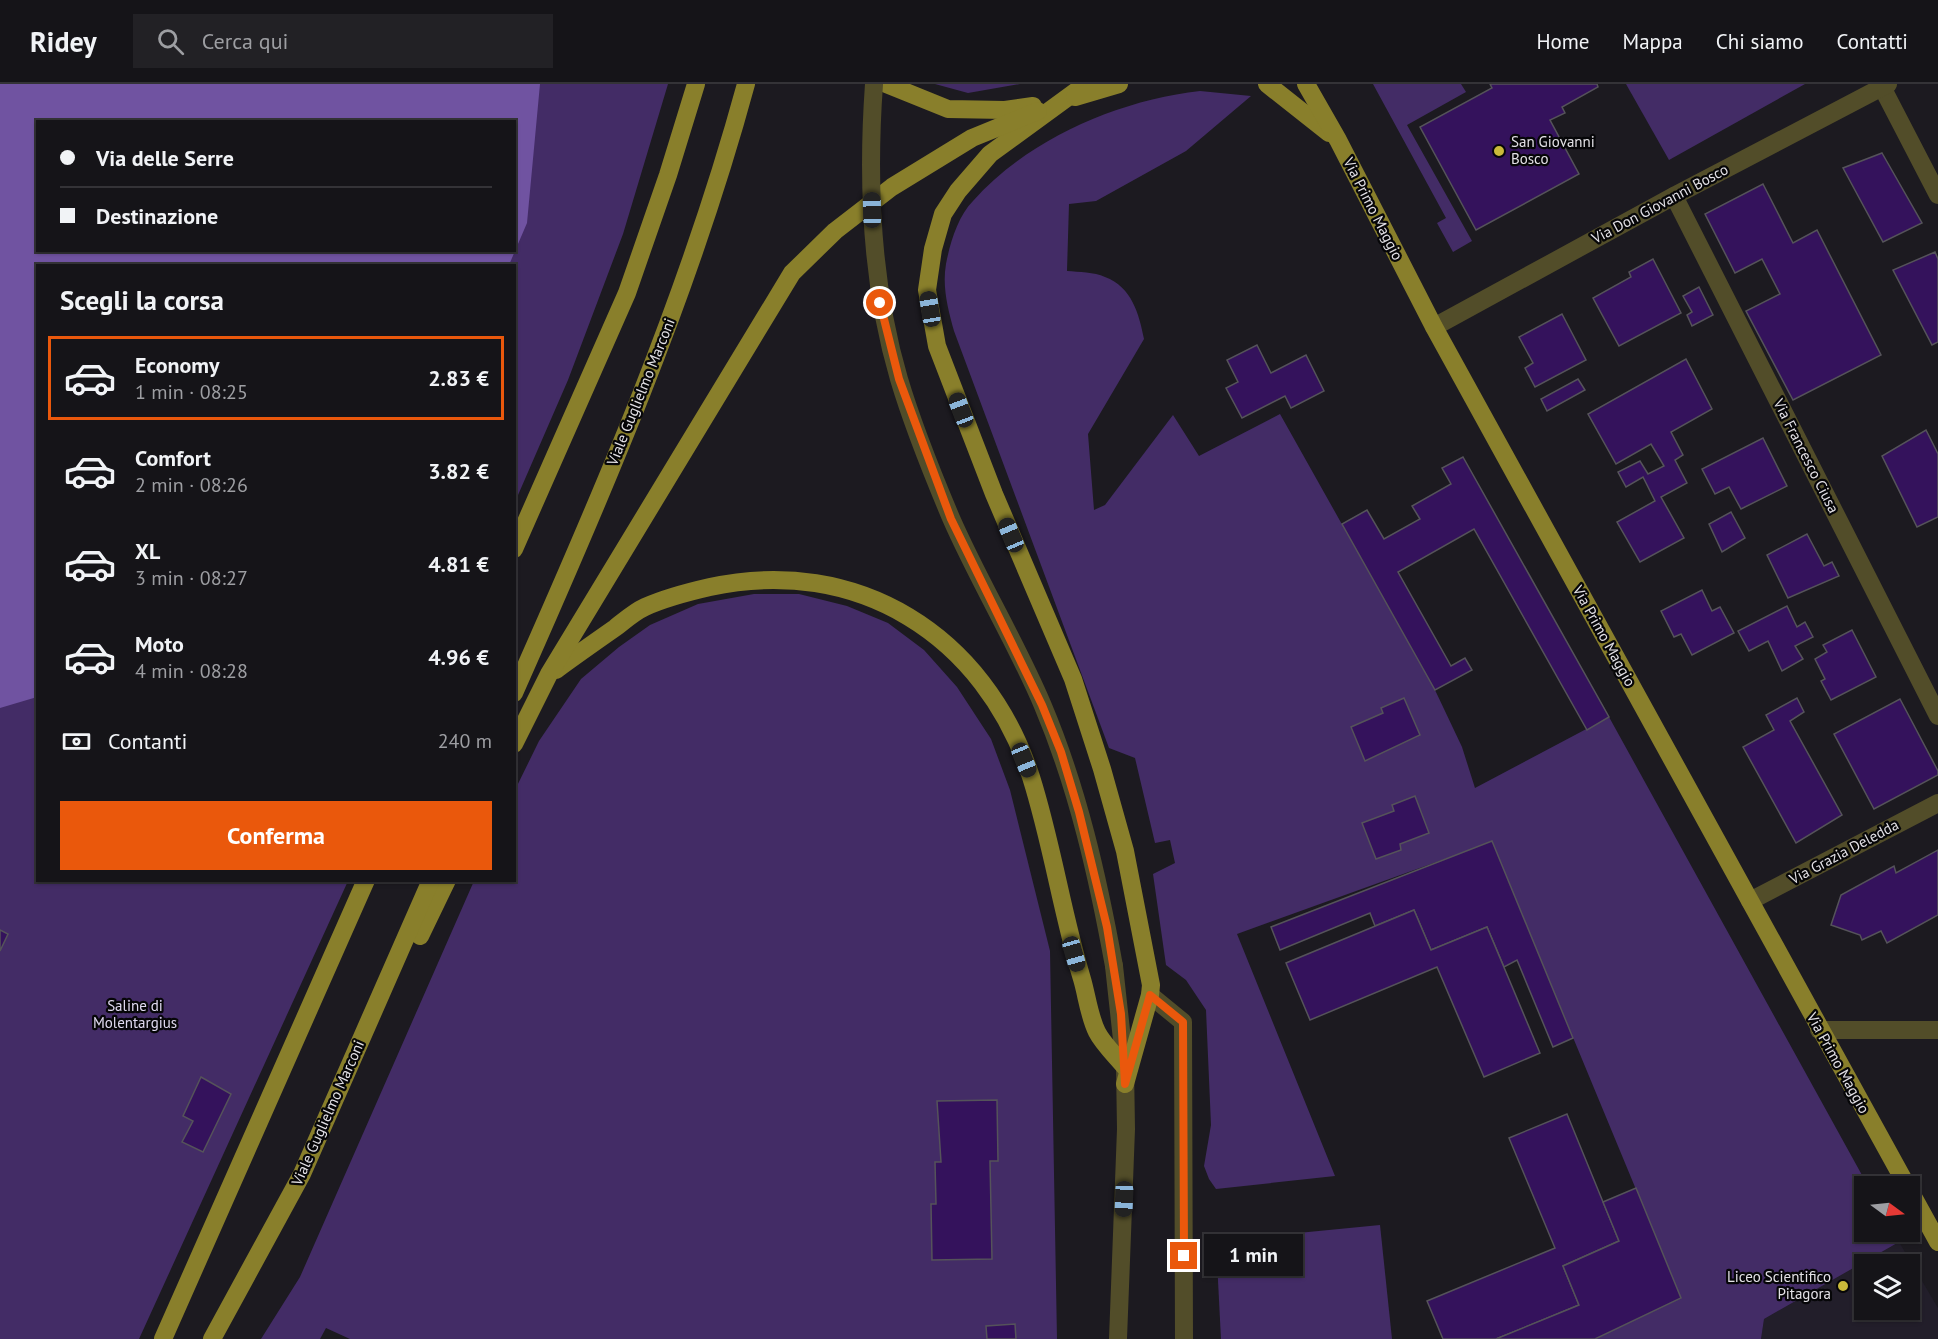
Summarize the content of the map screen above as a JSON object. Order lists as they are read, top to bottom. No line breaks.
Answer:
{"streets":{"main road":["Via Primo Maggio","Viale Guglielmo Marconi"],"street":["Via Don Giovanni Bosco","Via Francesco Ciusa","Via Grazia Deledda"]},"crossings":[["Via Don Giovanni Bosco","Via Primo Maggio"],["Via Don Giovanni Bosco","Via Francesco Ciusa"],["Via Primo Maggio","Via Grazia Deledda"]],"parks":["Saline di Molentargius"],"places":["San Giovanni Bosco","Liceo Scientifico Pitagora"],"north":"right","page":{"header":"Ridey","search":"Cerca qui","nav":["Home","Mappa","Chi siamo","Contatti"],"banner":["Via delle Serre","Destinazione"],"heading":"Scegli la corsa","list":[{"name":"Economy","note":"1 min · 08:25","value":"2.83 €"},{"name":"Comfort","note":"2 min · 08:26","value":"3.82 €"},{"name":"XL","note":"3 min · 08:27","value":"4.81 €"},{"name":"Moto","note":"4 min · 08:28","value":"4.96 €"}],"pay":["Contanti","240 m"],"buttons":"Conferma","bubble":"1 min"}}
